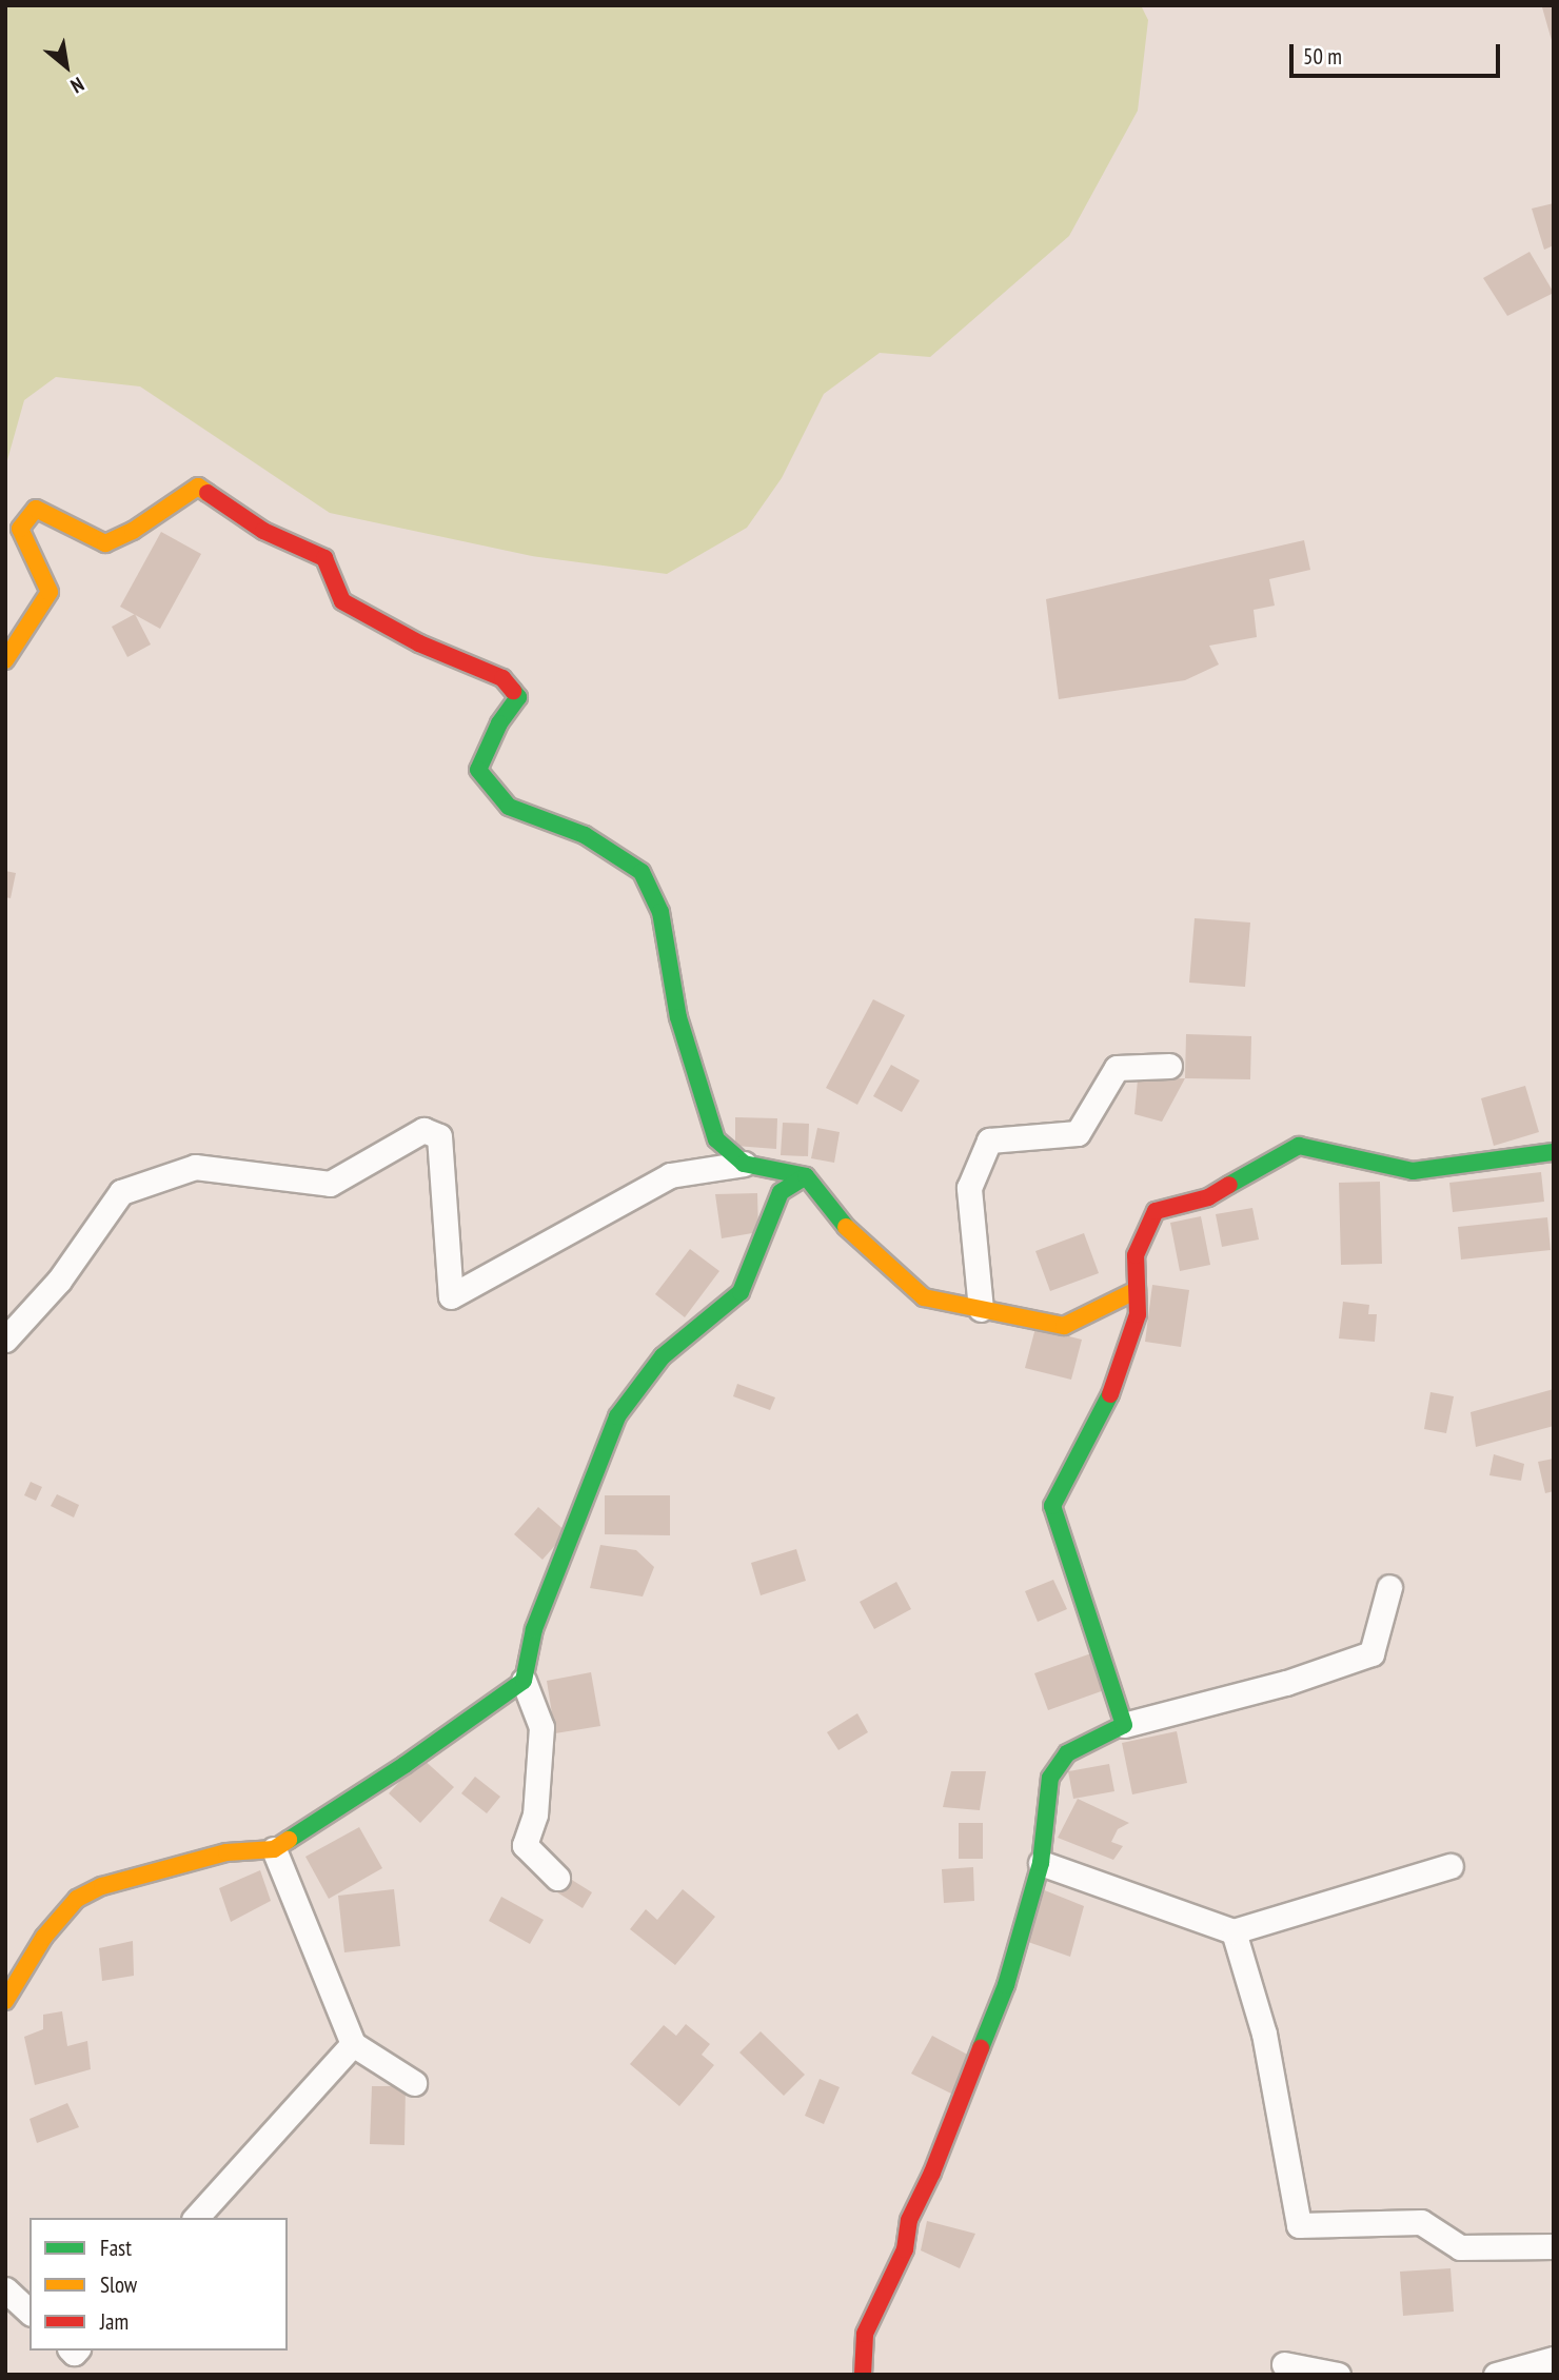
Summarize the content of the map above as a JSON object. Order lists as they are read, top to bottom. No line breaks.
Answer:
{"legend":["Fast","Slow","Jam"],"scale_bar":"50 m","north":"bottom right"}
